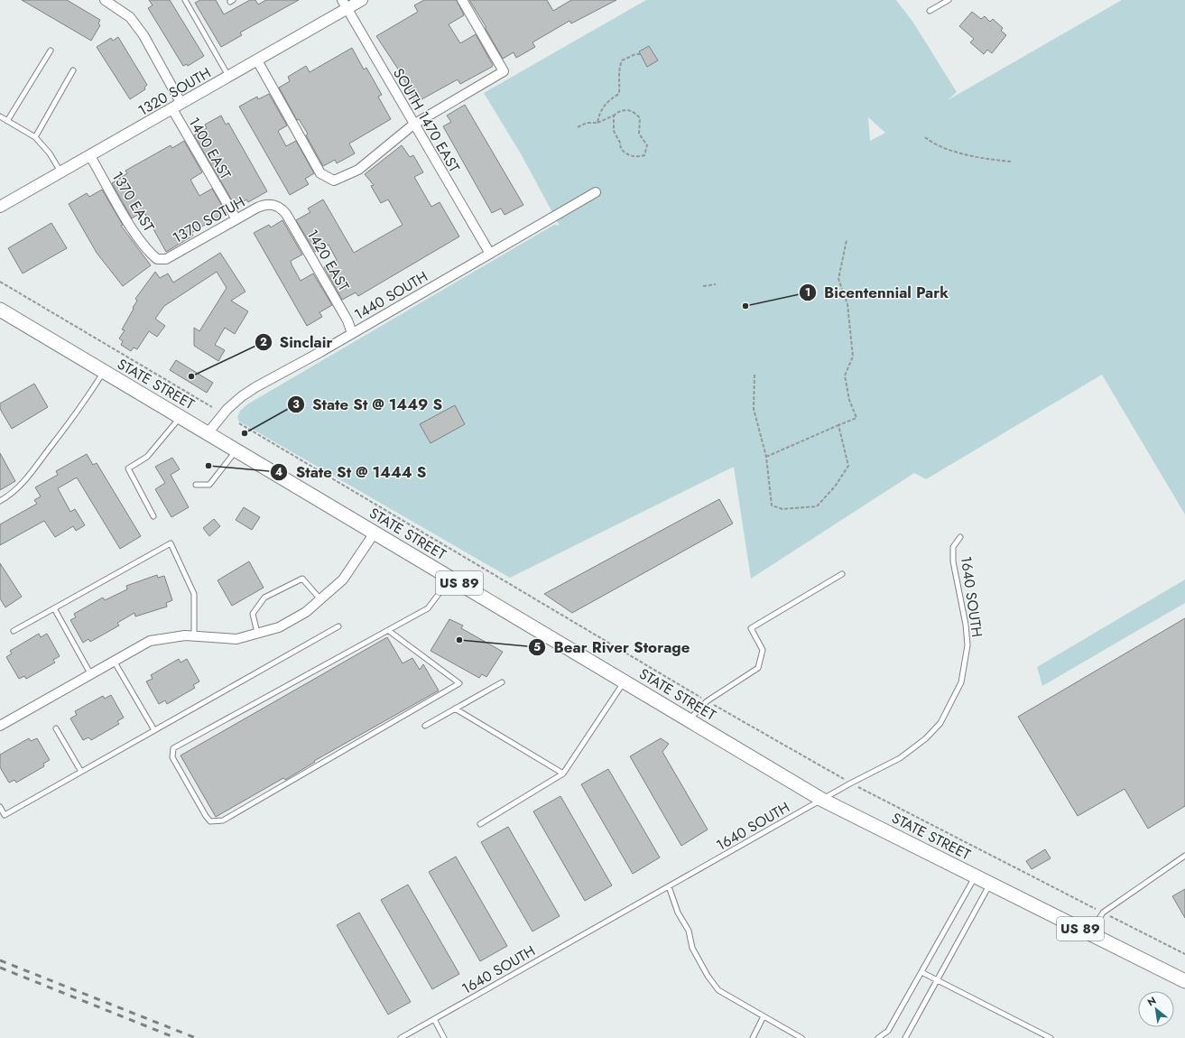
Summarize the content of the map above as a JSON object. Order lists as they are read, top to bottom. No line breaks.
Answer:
{"streets":{"main road":["STATE STREET","US 89"],"street":["1320 SOUTH","SOUTH 1470 EAST","1400 EAST","1370 EAST","1370 SOTUH","1420 EAST","1440 SOUTH"],"lane":["1640 SOUTH"]},"crossings":[["1320 SOUTH","SOUTH 1470 EAST"],["1320 SOUTH","1400 EAST"],["1320 SOUTH","1370 EAST"],["SOUTH 1470 EAST","1440 SOUTH"],["1400 EAST","1370 SOTUH"],["1370 EAST","1370 SOTUH"],["1370 SOTUH","1420 EAST"],["1420 EAST","1440 SOUTH"],["1440 SOUTH","STATE STREET"],["STATE STREET","1640 SOUTH"]],"places":["Bicentennial Park","Sinclair","State St @ 1449 S","State St @ 1444 S","Bear River Storage"],"north":"top left"}
